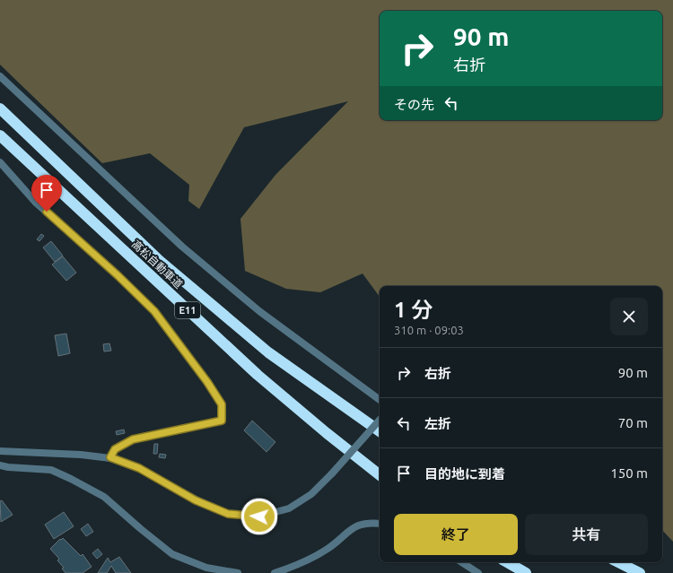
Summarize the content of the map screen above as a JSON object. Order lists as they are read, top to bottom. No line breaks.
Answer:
{"streets":{"highway":["高松自動車道","E11"]},"page":{"turn":["90 m","右折"],"then":"その先","heading":["1 分","310 m · 09:03"],"list":[{"name":"右折","value":"90 m"},{"name":"左折","value":"70 m"},{"name":"目的地に到着","value":"150 m"}],"buttons":["終了","共有"]}}
